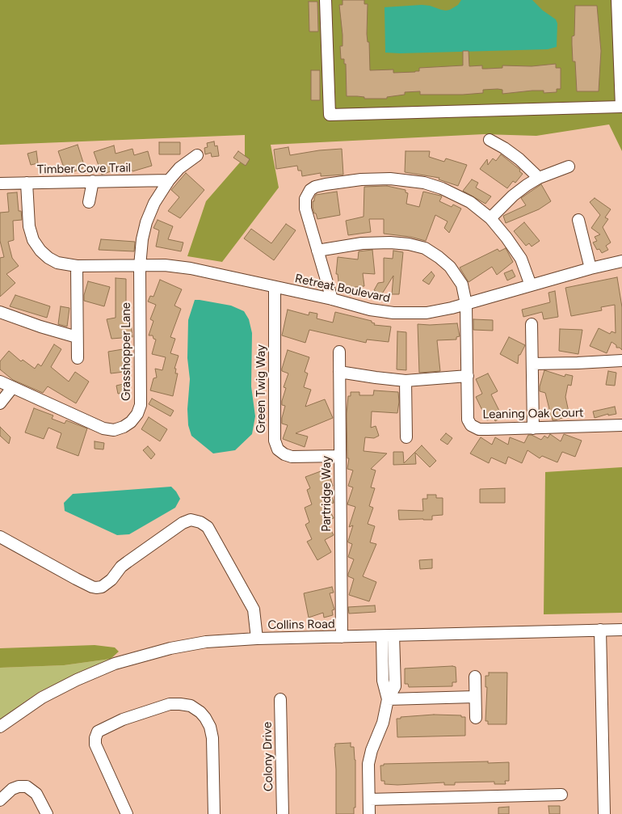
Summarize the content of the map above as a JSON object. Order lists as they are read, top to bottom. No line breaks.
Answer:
{"streets":{"street":["Timber Cove Trail","Retreat Boulevard","Grasshopper Lane","Green Twig Way","Leaning Oak Court","Partridge Way","Collins Road","Colony Drive"]},"crossings":[["Timber Cove Trail","Retreat Boulevard"],["Timber Cove Trail","Grasshopper Lane"],["Retreat Boulevard","Grasshopper Lane"],["Retreat Boulevard","Green Twig Way"],["Retreat Boulevard","Leaning Oak Court"],["Green Twig Way","Partridge Way"],["Partridge Way","Collins Road"]]}
